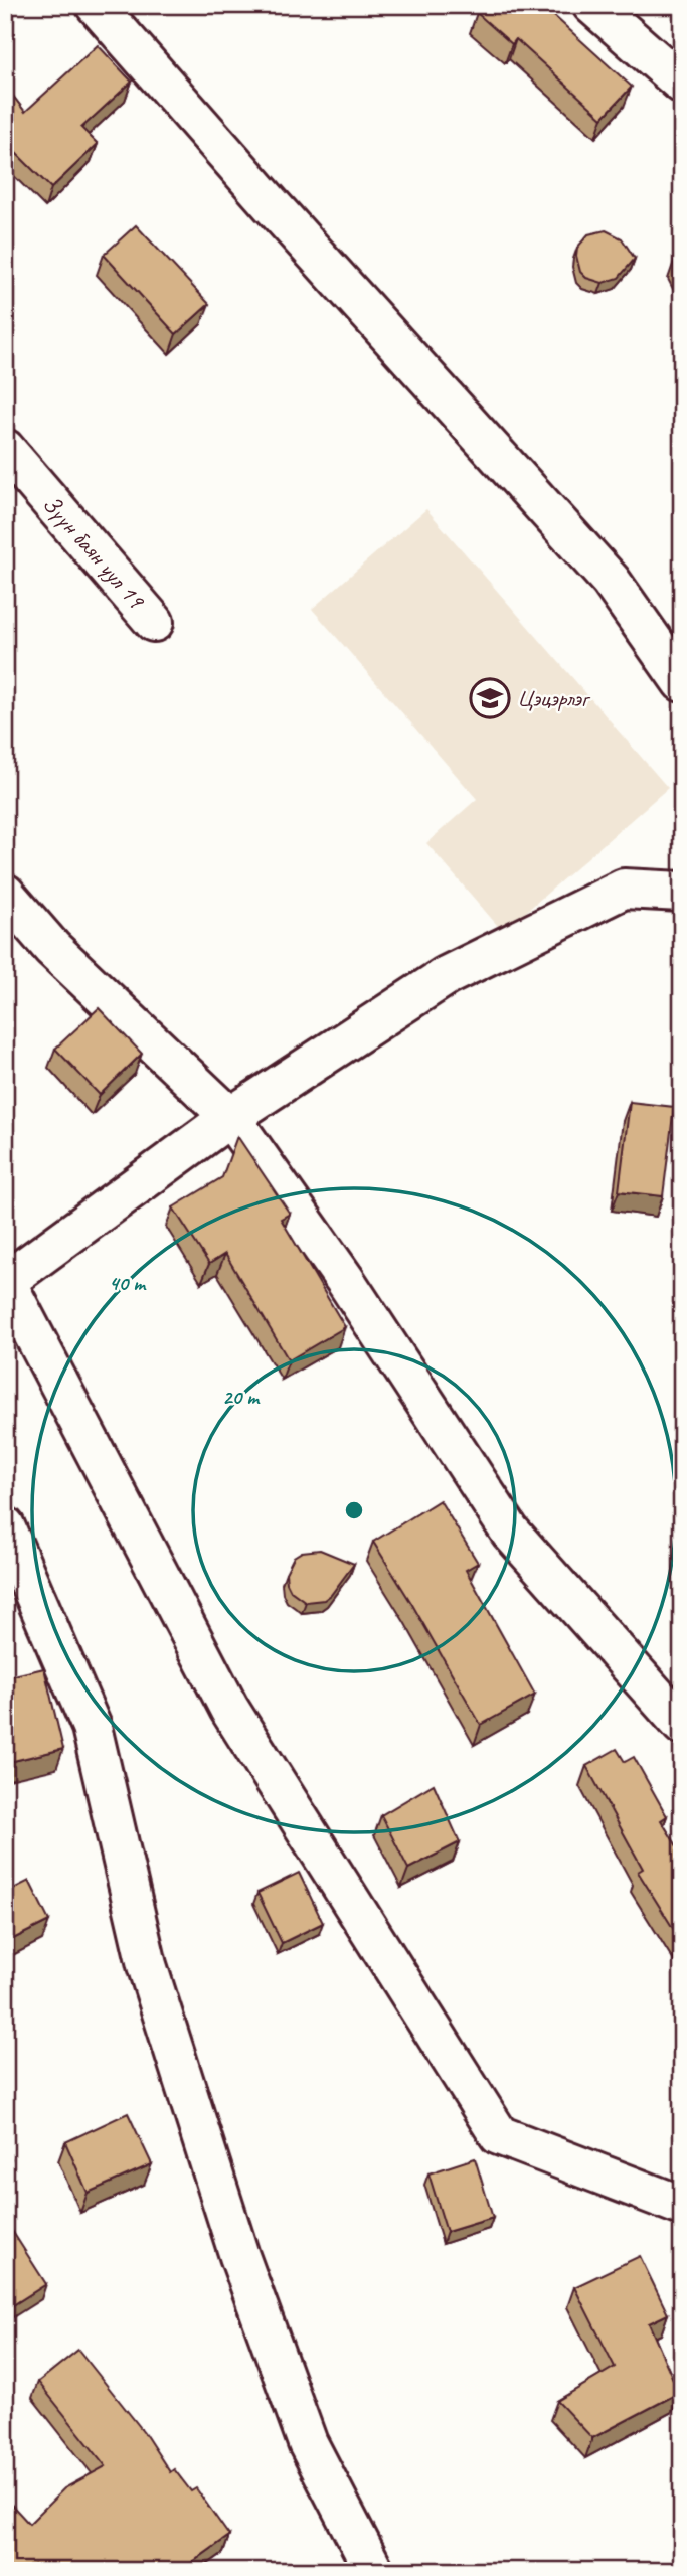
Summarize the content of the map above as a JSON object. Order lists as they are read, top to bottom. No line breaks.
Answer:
{"streets":{"street":["Зүүн баян уул 19"]},"places":{"school or university":["Цэцэрлэг"]},"rings":["40 m","20 m"]}
